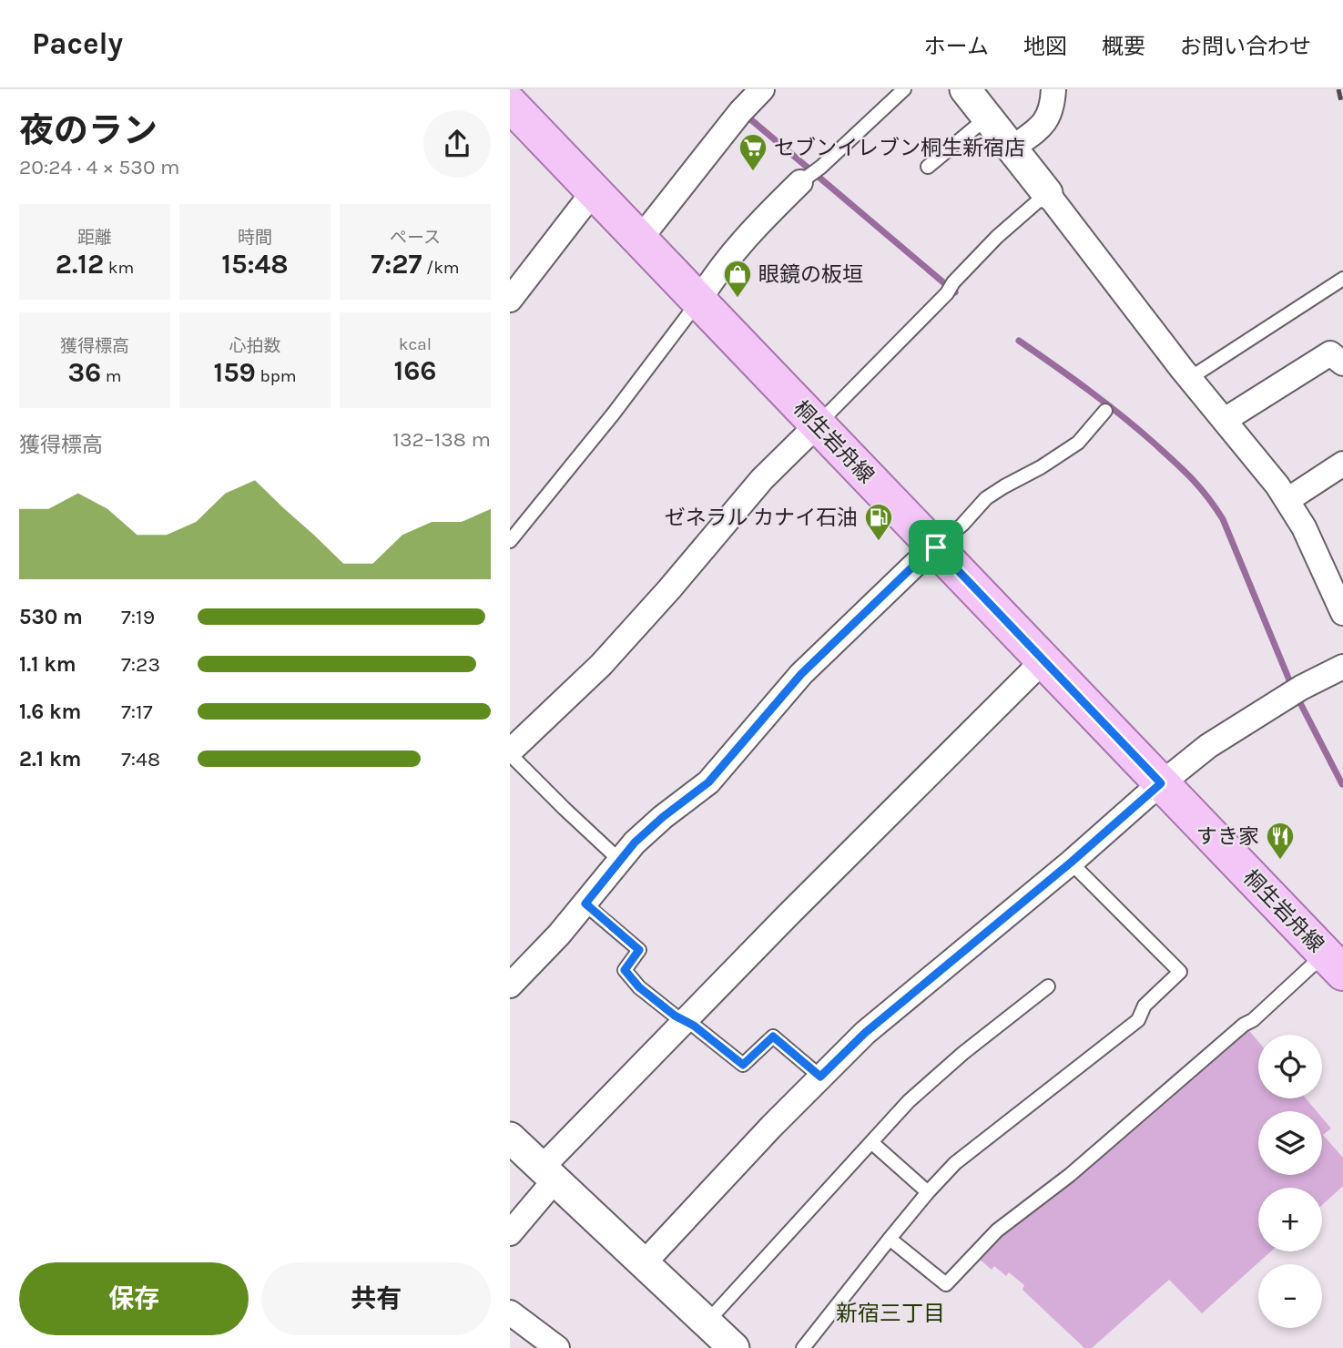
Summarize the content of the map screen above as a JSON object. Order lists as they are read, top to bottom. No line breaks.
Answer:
{"streets":{"main road":["桐生岩舟線"]},"districts":["新宿三丁目"],"places":{"supermarket":["セブンイレブン桐生新宿店"],"shop":["眼鏡の板垣"],"fuel station":["ゼネラル カナイ石油"],"restaurant":["すき家"]},"page":{"header":"Pacely","nav":["ホーム","地図","概要","お問い合わせ"],"heading":["夜のラン","20:24 · 4 × 530 m"],"stats":[["距離","2.12 km"],["時間","15:48"],["ペース","7:27 /km"],["獲得標高","36 m"],["心拍数","159 bpm"],["kcal","166"]],"chart":["獲得標高","132–138 m"],"list":[{"name":"530 m","note":"7:19"},{"name":"1.1 km","note":"7:23"},{"name":"1.6 km","note":"7:17"},{"name":"2.1 km","note":"7:48"}],"map_buttons":["+","−"],"buttons":["保存","共有"]}}
